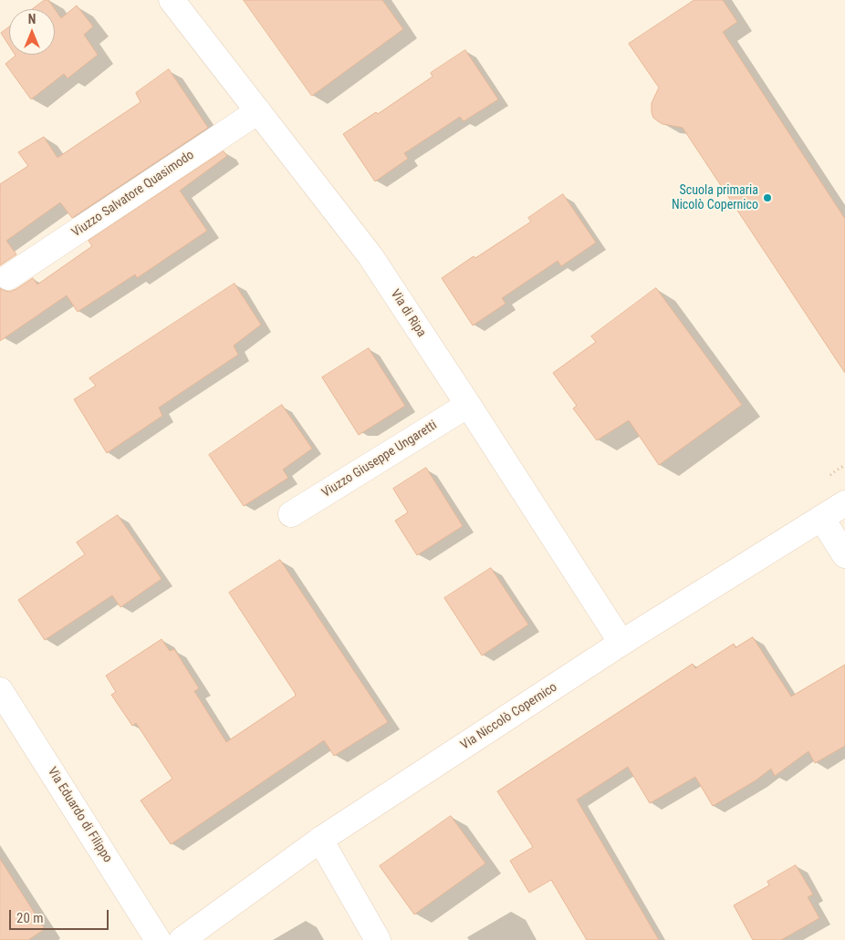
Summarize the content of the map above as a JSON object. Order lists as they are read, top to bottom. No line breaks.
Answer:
{"streets":{"street":["Viuzzo Salvatore Quasimodo","Via di Ripa","Viuzzo Giuseppe Ungaretti","Via Niccolò Copernico","Via Eduardo di Filippo"]},"crossings":[["Viuzzo Salvatore Quasimodo","Via di Ripa"],["Via di Ripa","Viuzzo Giuseppe Ungaretti"],["Via di Ripa","Via Niccolò Copernico"]],"places":["Scuola primaria Nicolò Copernico"],"scale_bar":"20 m","north":"top"}
